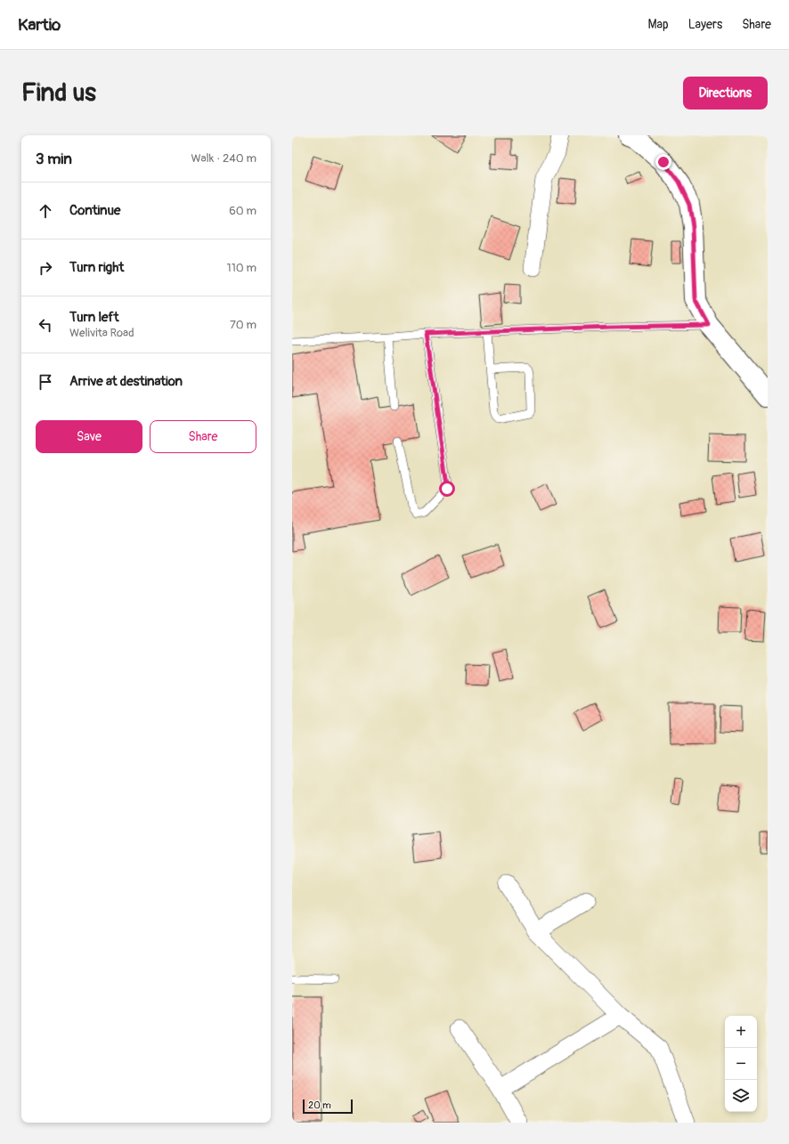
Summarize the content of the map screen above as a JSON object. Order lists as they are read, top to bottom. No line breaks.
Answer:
{"scale_bar":"20 m","page":{"header":"Kartio","nav":["Map","Layers","Share"],"buttons":["Directions",["Save","Share"]],"title":"Find us","heading":["3 min","Walk · 240 m"],"list":[["Continue","60 m"],["Turn right","110 m"],["Turn left","Welivita Road","70 m"],"Arrive at destination"],"map_buttons":["+","−"],"scale":"20 m"}}
